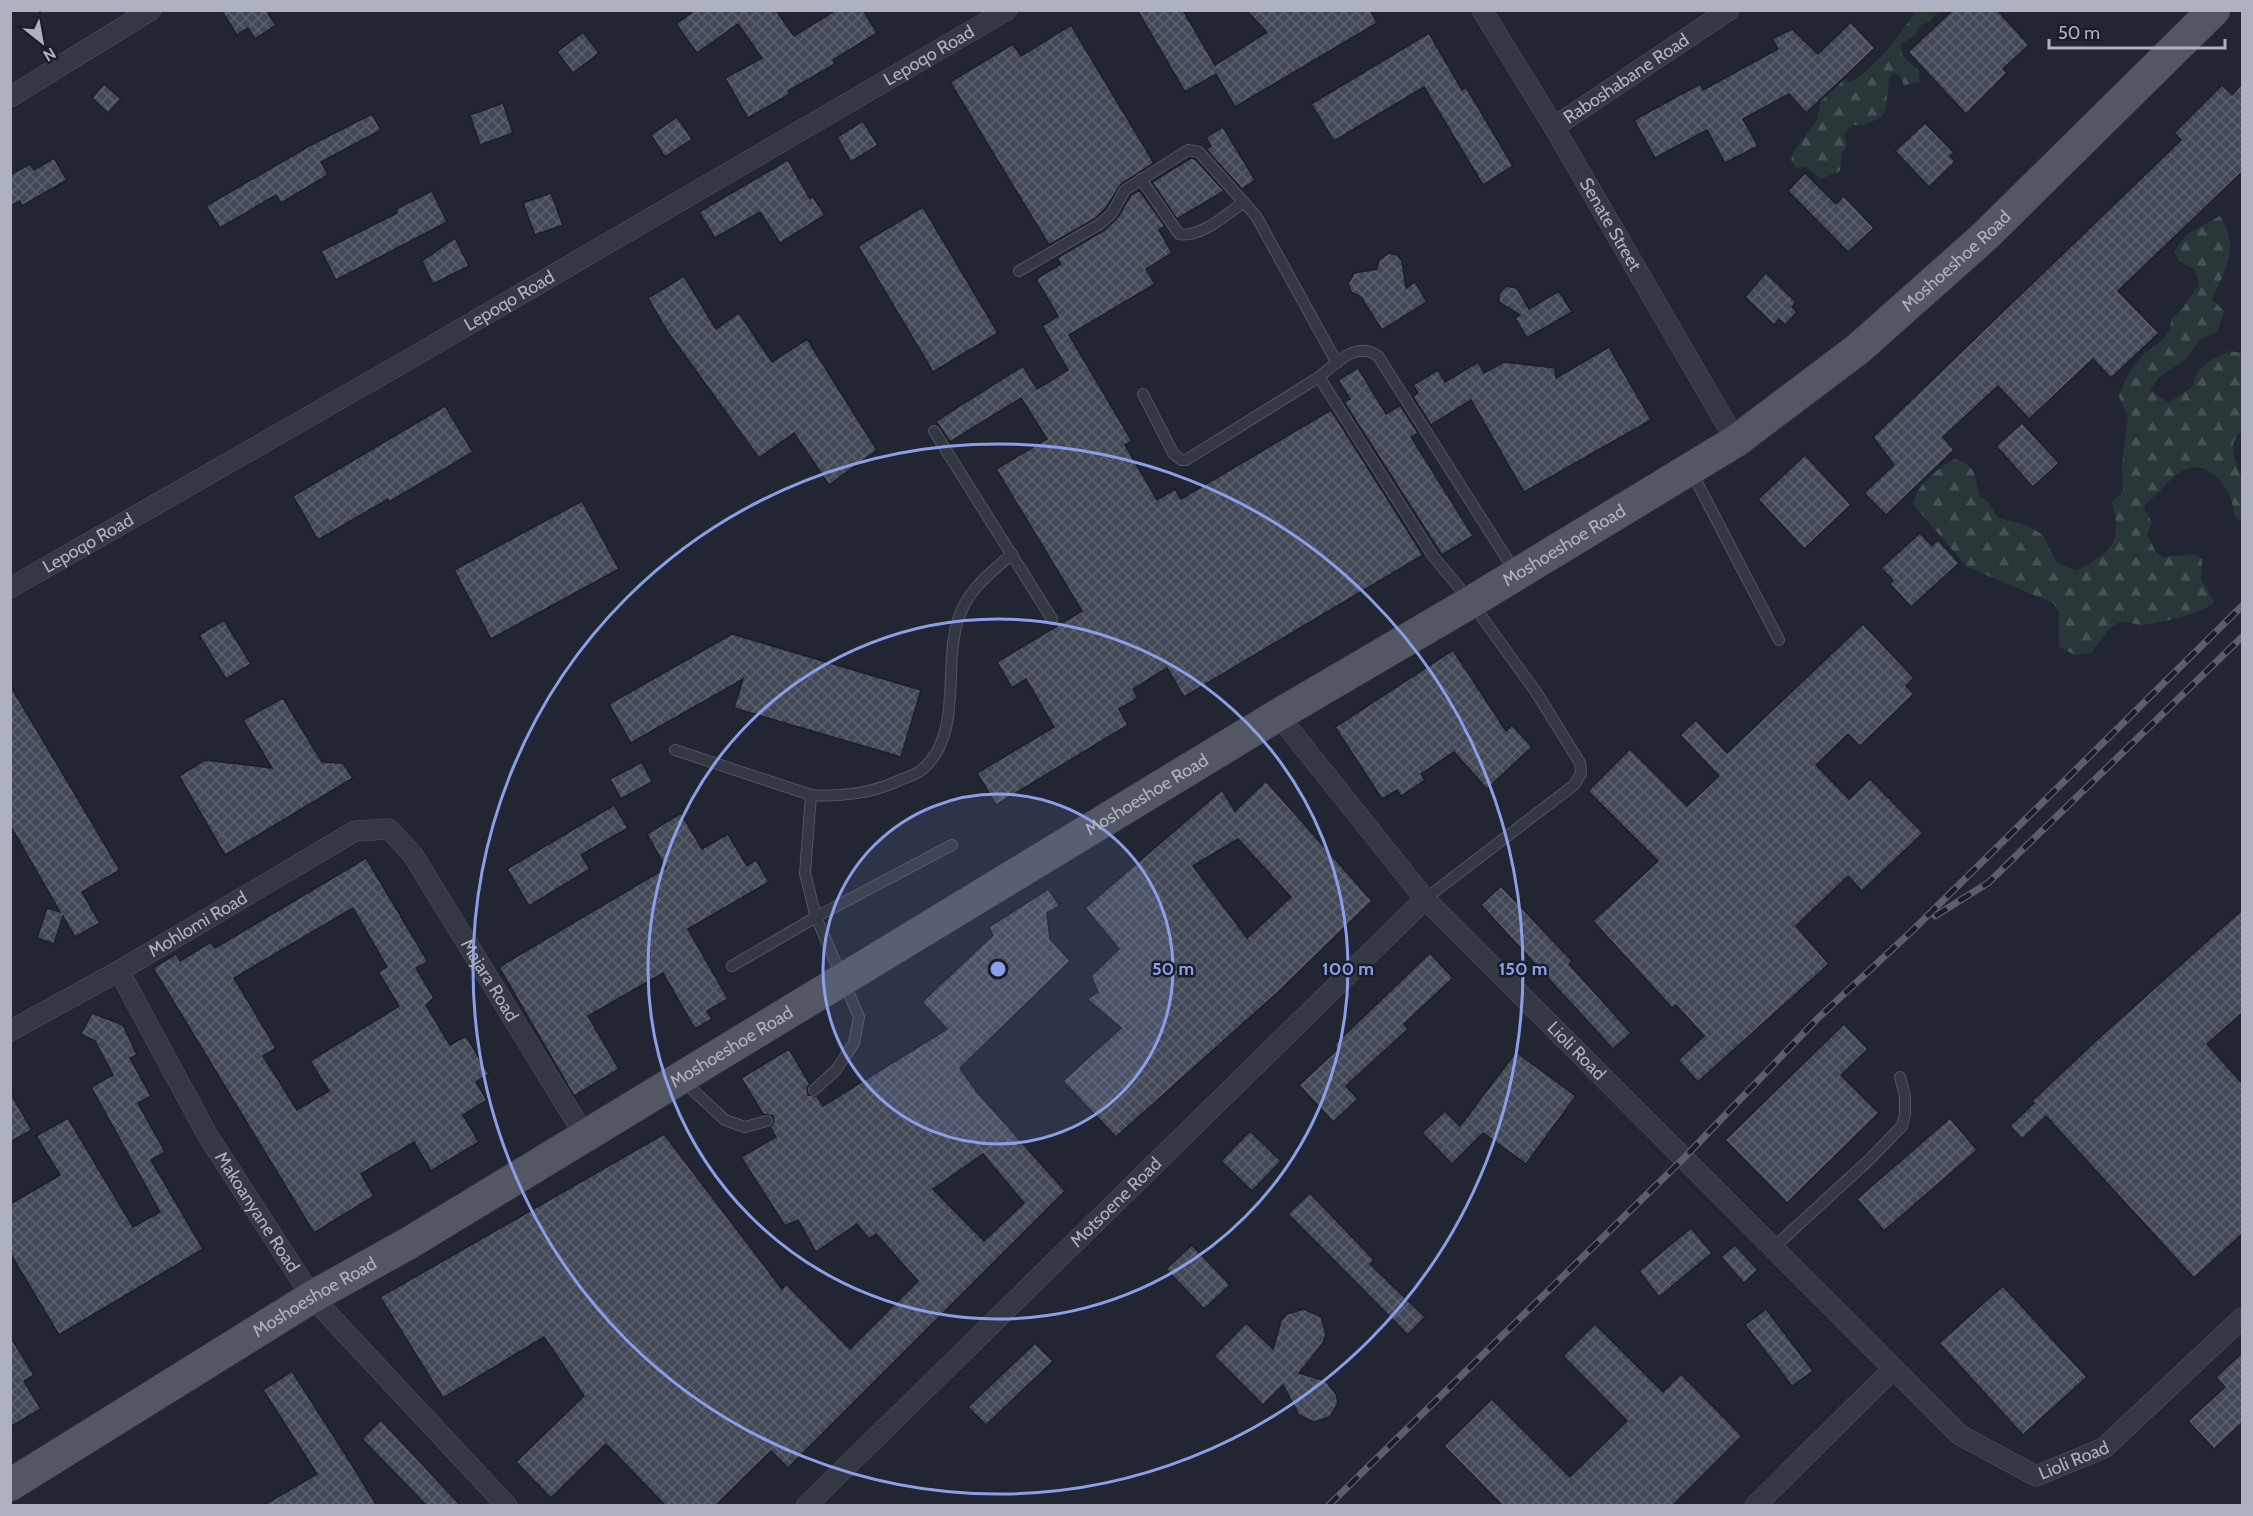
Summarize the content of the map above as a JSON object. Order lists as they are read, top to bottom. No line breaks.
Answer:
{"streets":{"main road":["Moshoeshoe Road"],"street":["Lepoqo Road","Raboshabane Road","Senate Street","Mohlomi Road","Majara Road","Lioli Road","Motsoene Road","Makoanyane Road"]},"crossings":[["Raboshabane Road","Senate Street"],["Senate Street","Moshoeshoe Road"],["Moshoeshoe Road","Majara Road"],["Moshoeshoe Road","Lioli Road"],["Moshoeshoe Road","Makoanyane Road"],["Mohlomi Road","Majara Road"],["Mohlomi Road","Makoanyane Road"],["Lioli Road","Motsoene Road"]],"scale_bar":"50 m","north":"bottom right","rings":["50 m","100 m","150 m"]}
